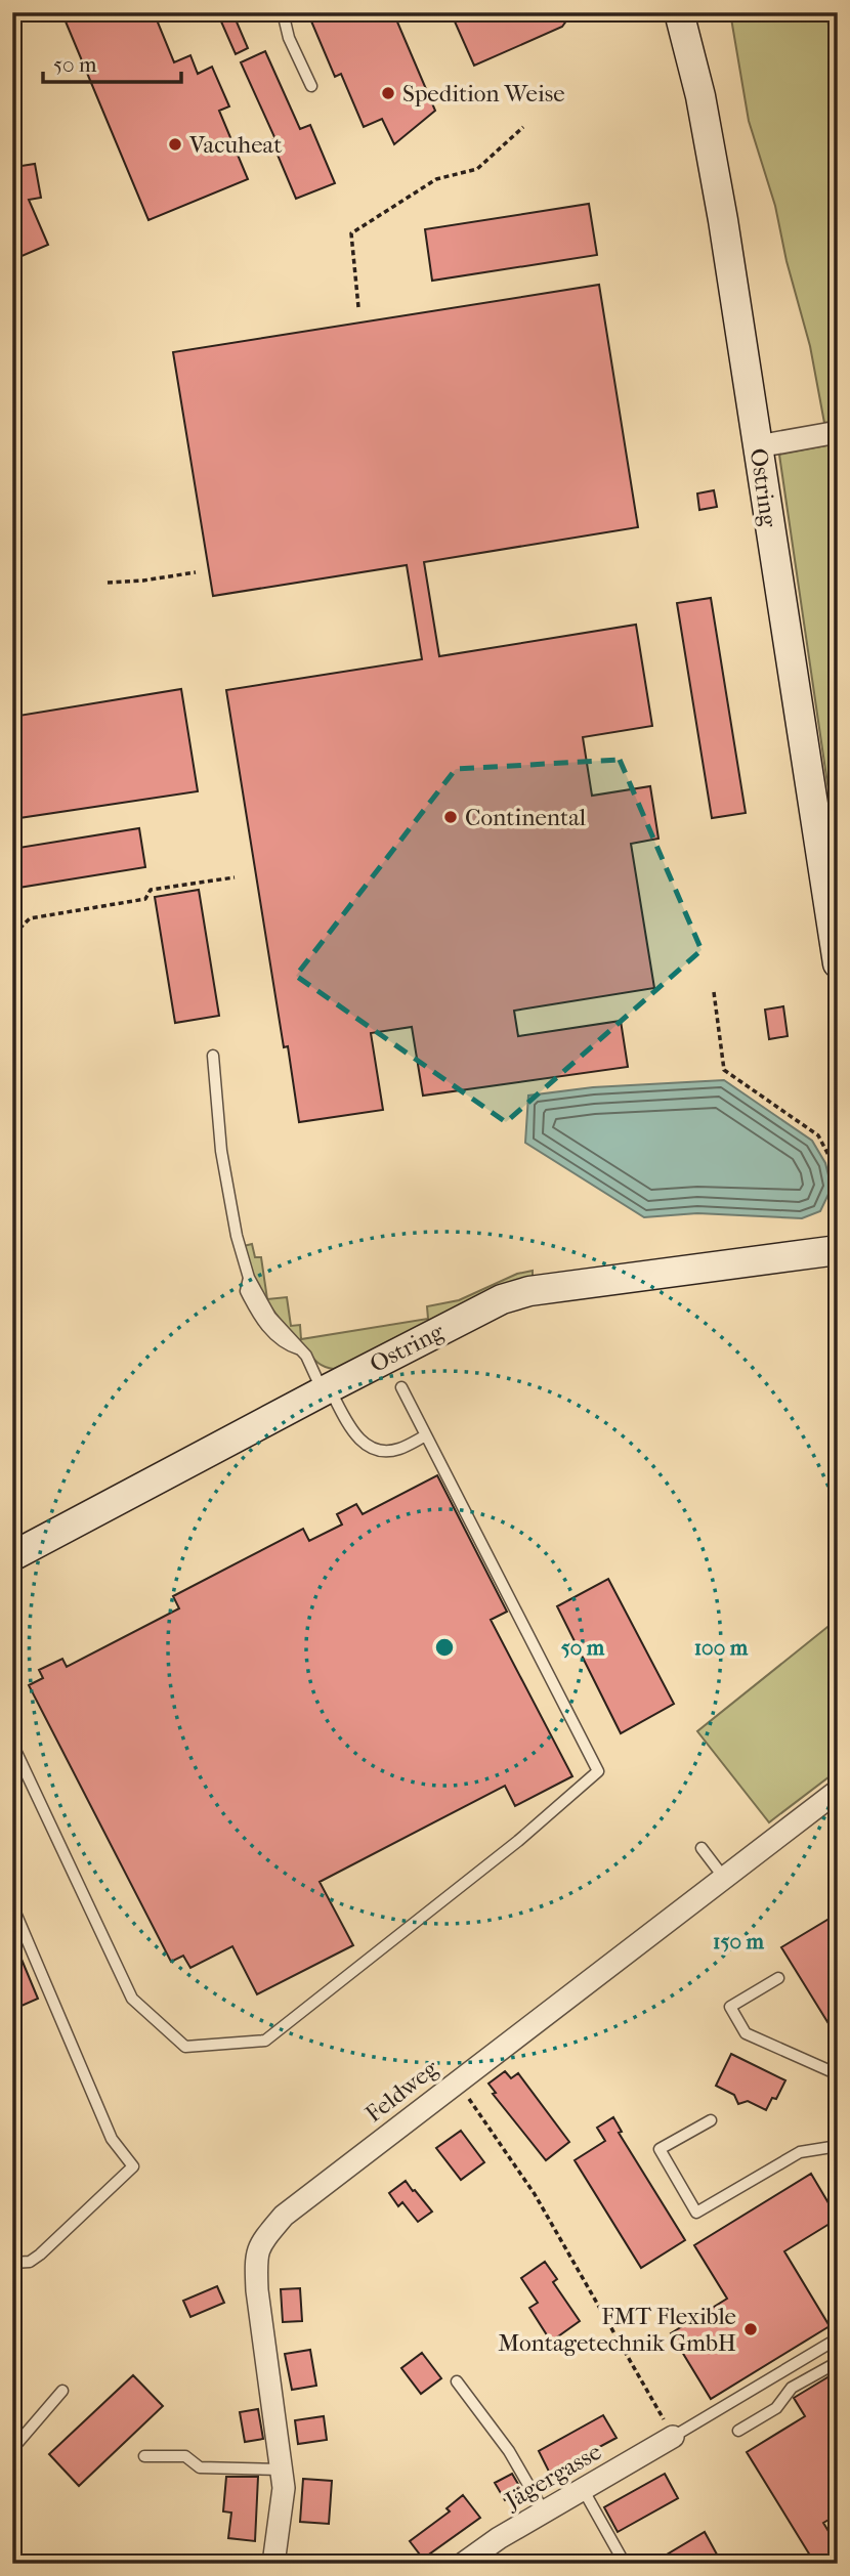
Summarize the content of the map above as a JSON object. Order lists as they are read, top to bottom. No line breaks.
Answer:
{"streets":{"main road":["Ostring"],"street":["Feldweg","Jägergasse"]},"places":["Spedition Weise","Vacuheat","Continental","FMT Flexible Montagetechnik GmbH"],"scale_bar":"50 m","rings":["50 m","100 m","150 m"]}
